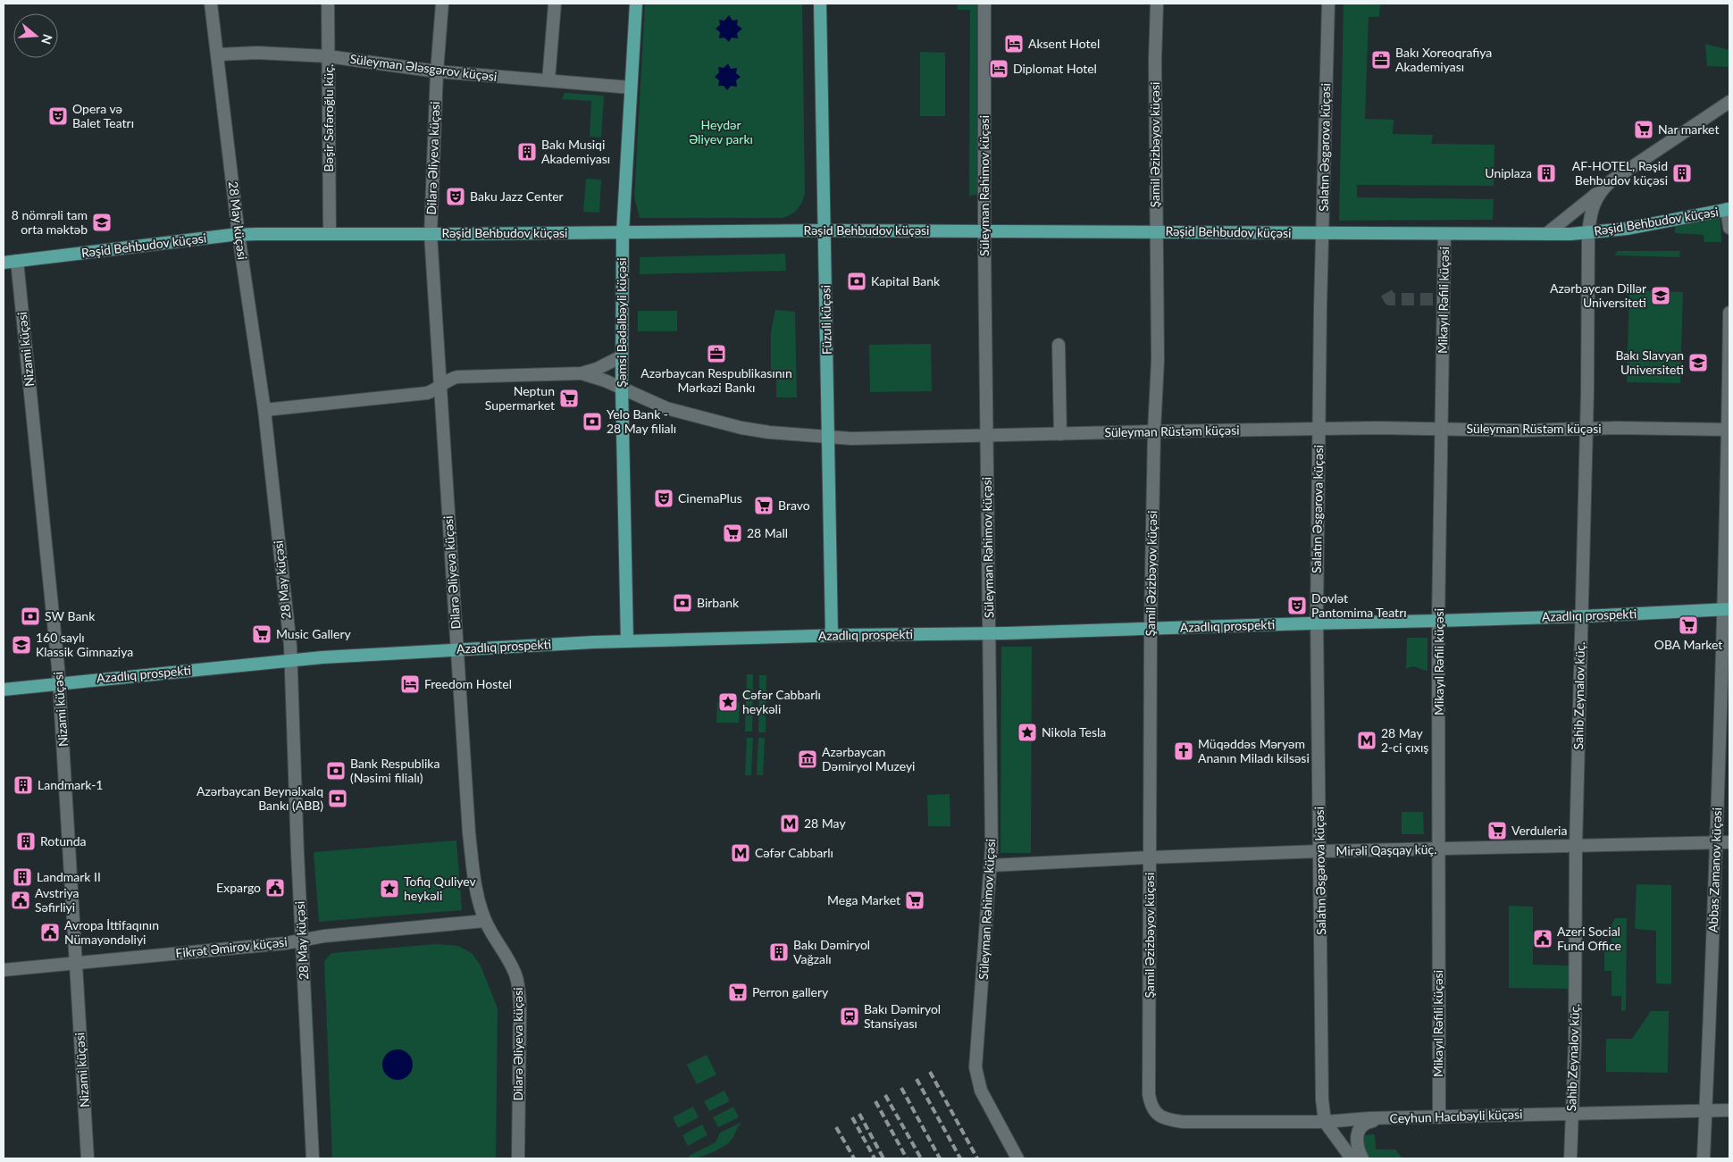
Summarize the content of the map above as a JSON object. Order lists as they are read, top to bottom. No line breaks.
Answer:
{"streets":{"main road":["Rəşid Behbudov küçəsi","Füzuli küçəsi","Şəmsi Bədəlbəyli küçəsi","Azadlıq prospekti"],"street":["Süleyman Ələsgərov küçəsi","Bəşir Səfəroğlu küç.","Şamil Əzizbəyov küçəsi","Salatın Əsgərova küçəsi","Dilarə Əliyeva küçəsi","Süleyman Rəhimov küçəsi","28 May küçəsi","Mikayıl Rəfili küçəsi","Nizami küçəsi","Süleyman Rüstəm küçəsi","Sahib Zeynalov küç.","Mirəli Qaşqay küç.","Abbas Zamanov küçəsi","Fikrət Əmirov küçəsi","Ceyhun Hacıbəyli küçəsi"]},"crossings":[["Süleyman Ələsgərov küçəsi","Bəşir Səfəroğlu küç."],["Süleyman Ələsgərov küçəsi","Dilarə Əliyeva küçəsi"],["Süleyman Ələsgərov küçəsi","28 May küçəsi"],["Süleyman Ələsgərov küçəsi","Şəmsi Bədəlbəyli küçəsi"],["Bəşir Səfəroğlu küç.","Rəşid Behbudov küçəsi"],["Şamil Əzizbəyov küçəsi","Rəşid Behbudov küçəsi"],["Şamil Əzizbəyov küçəsi","Süleyman Rüstəm küçəsi"],["Şamil Əzizbəyov küçəsi","Azadlıq prospekti"],["Şamil Əzizbəyov küçəsi","Mirəli Qaşqay küç."],["Şamil Əzizbəyov küçəsi","Ceyhun Hacıbəyli küçəsi"],["Salatın Əsgərova küçəsi","Rəşid Behbudov küçəsi"],["Salatın Əsgərova küçəsi","Süleyman Rüstəm küçəsi"],["Salatın Əsgərova küçəsi","Azadlıq prospekti"],["Salatın Əsgərova küçəsi","Mirəli Qaşqay küç."],["Salatın Əsgərova küçəsi","Ceyhun Hacıbəyli küçəsi"],["Dilarə Əliyeva küçəsi","Rəşid Behbudov küçəsi"],["Dilarə Əliyeva küçəsi","Azadlıq prospekti"],["Dilarə Əliyeva küçəsi","Fikrət Əmirov küçəsi"],["Süleyman Rəhimov küçəsi","Rəşid Behbudov küçəsi"],["Süleyman Rəhimov küçəsi","Süleyman Rüstəm küçəsi"],["Süleyman Rəhimov küçəsi","Azadlıq prospekti"],["Süleyman Rəhimov küçəsi","Mirəli Qaşqay küç."],["28 May küçəsi","Rəşid Behbudov küçəsi"],["28 May küçəsi","Azadlıq prospekti"],["28 May küçəsi","Fikrət Əmirov küçəsi"],["Rəşid Behbudov küçəsi","Mikayıl Rəfili küçəsi"],["Rəşid Behbudov küçəsi","Füzuli küçəsi"],["Rəşid Behbudov küçəsi","Şəmsi Bədəlbəyli küçəsi"],["Rəşid Behbudov küçəsi","Nizami küçəsi"],["Rəşid Behbudov küçəsi","Sahib Zeynalov küç."],["Mikayıl Rəfili küçəsi","Süleyman Rüstəm küçəsi"],["Mikayıl Rəfili küçəsi","Azadlıq prospekti"],["Mikayıl Rəfili küçəsi","Mirəli Qaşqay küç."],["Mikayıl Rəfili küçəsi","Ceyhun Hacıbəyli küçəsi"],["Füzuli küçəsi","Süleyman Rüstəm küçəsi"],["Füzuli küçəsi","Azadlıq prospekti"],["Şəmsi Bədəlbəyli küçəsi","Süleyman Rüstəm küçəsi"],["Şəmsi Bədəlbəyli küçəsi","Azadlıq prospekti"],["Nizami küçəsi","Azadlıq prospekti"],["Nizami küçəsi","Fikrət Əmirov küçəsi"],["Süleyman Rüstəm küçəsi","Sahib Zeynalov küç."],["Süleyman Rüstəm küçəsi","Abbas Zamanov küçəsi"],["Azadlıq prospekti","Sahib Zeynalov küç."],["Azadlıq prospekti","Abbas Zamanov küçəsi"],["Sahib Zeynalov küç.","Mirəli Qaşqay küç."],["Sahib Zeynalov küç.","Ceyhun Hacıbəyli küçəsi"],["Mirəli Qaşqay küç.","Abbas Zamanov küçəsi"],["Abbas Zamanov küçəsi","Ceyhun Hacıbəyli küçəsi"]],"parks":["Heydər Əliyev parkı"],"places":{"hotel":["Aksent Hotel","Diplomat Hotel","Freedom Hostel"],"office":["Bakı Xoreoqrafiya Akademiyası","Azərbaycan Respublikasının Mərkəzi Bankı"],"theatre":["Opera və Balet Teatrı","Baku Jazz Center","CinemaPlus","Dovlət Pantomima Teatrı"],"supermarket":["Nar market","Neptun Supermarket","Bravo","28 Mall","OBA Market","Music Gallery","Verduleria","Mega Market","Perron gallery"],"building":["Bakı Musiqi Akademiyası","Uniplaza","AF-HOTEL, Rəşid Behbudov küçəsi","Landmark-1","Rotunda","Landmark II","Bakı Dəmiryol Vağzalı"],"school or university":["8 nömrəli tam orta məktəb","Azərbaycan Dillər Universiteti","Bakı Slavyan Universiteti","160 saylı Klassik Gimnaziya"],"bank":["Kapital Bank","Yelo Bank - 28 May filialı","Birbank","SW Bank","Bank Respublika (Nəsimi filialı)","Azərbaycan Beynəlxalq Bankı (ABB)"],"place":["Cəfər Cabbarlı heykəli","Nikola Tesla","Tofiq Quliyev heykəli"],"metro station":["28 May 2-ci çıxış","28 May","Cəfər Cabbarlı"],"church":["Müqəddəs Məryəm Ananın Miladı kilsəsi"],"museum":["Azərbaycan Dəmiryol Muzeyi"],"public building":["Expargo","Avstriya Səfirliyi","Avropa İttifaqının Nümayəndəliyi","Azeri Social Fund Office"],"station":["Bakı Dəmiryol Stansiyası"]},"north":"right"}
